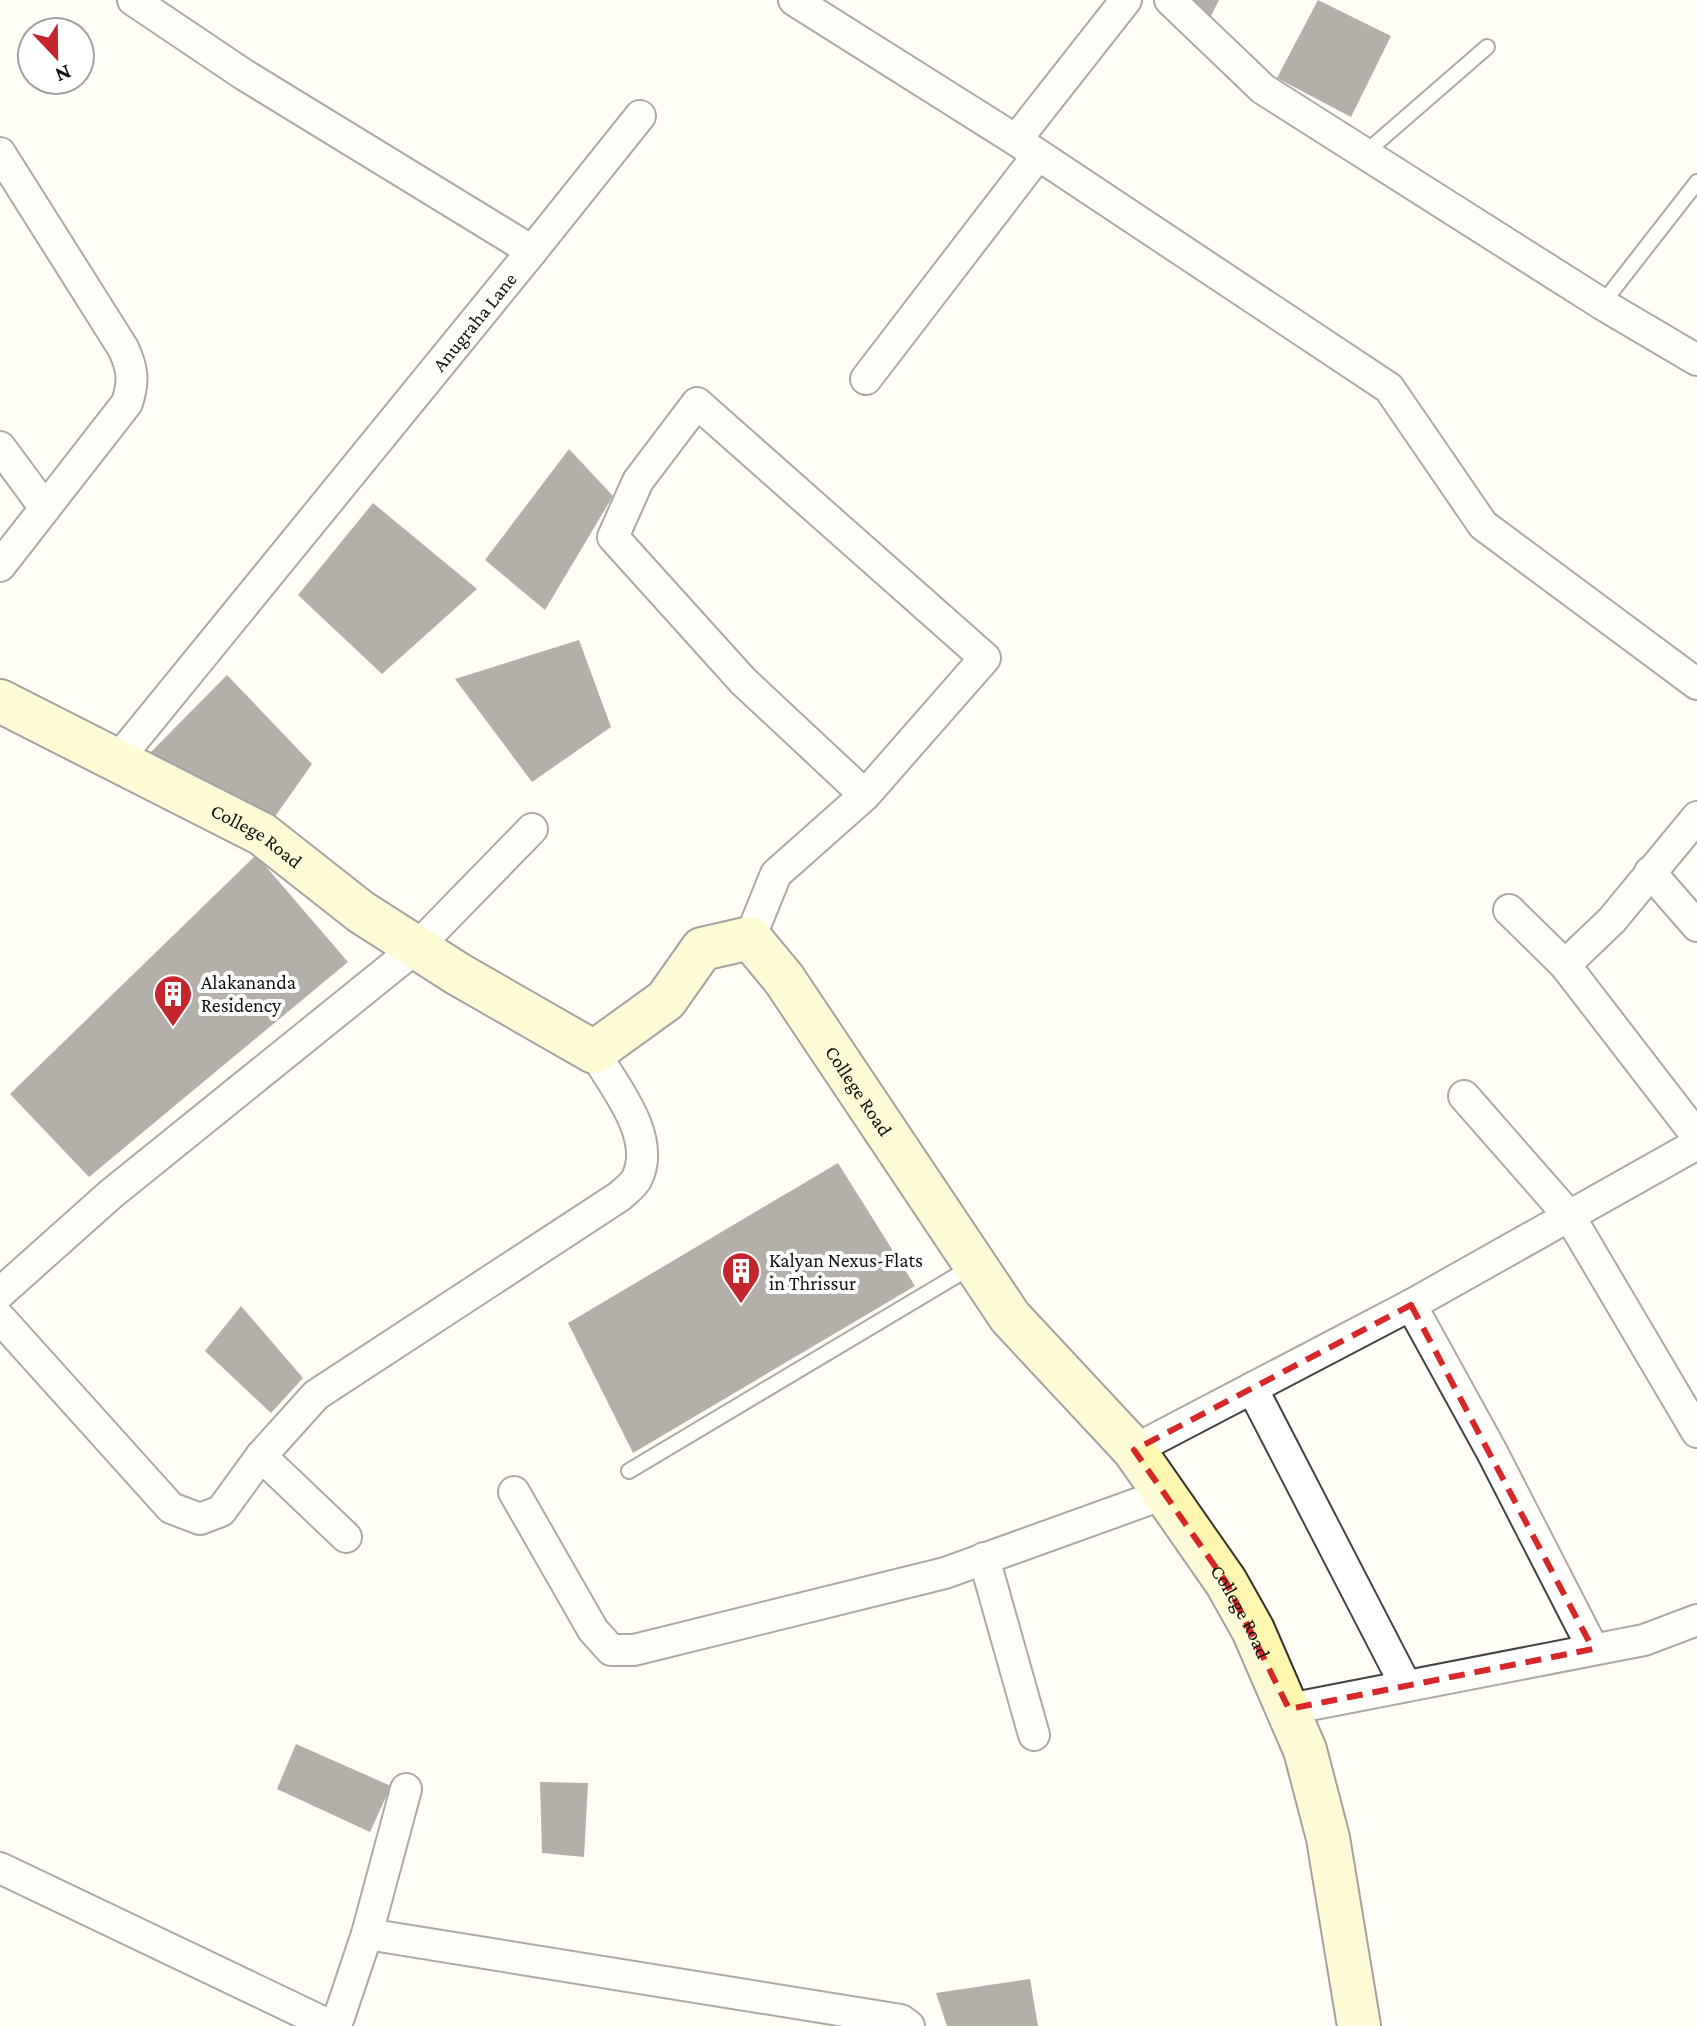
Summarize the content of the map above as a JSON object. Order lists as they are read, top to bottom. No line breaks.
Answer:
{"streets":{"street":["Anugraha Lane","College Road"]},"crossings":[["Anugraha Lane","College Road"]],"places":{"building":["Alakananda Residency","Kalyan Nexus-Flats in Thrissur"]},"north":"bottom"}
